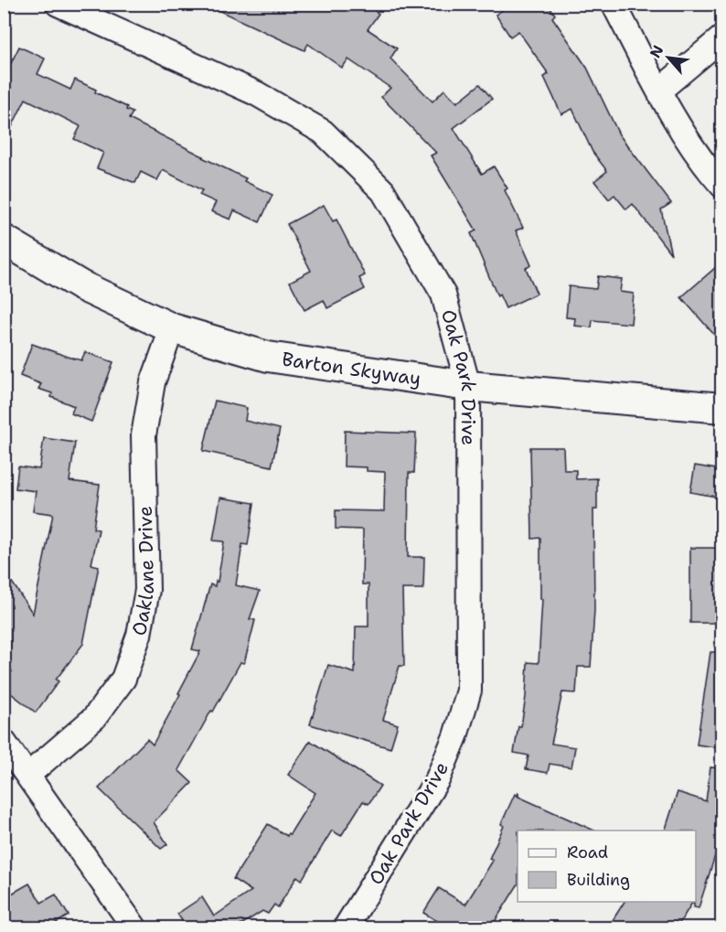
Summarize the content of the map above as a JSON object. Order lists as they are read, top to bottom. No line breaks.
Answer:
{"streets":{"street":["Barton Skyway","Oak Park Drive","Oaklane Drive"]},"crossings":[["Barton Skyway","Oak Park Drive"],["Barton Skyway","Oaklane Drive"]],"legend":["Road","Building"],"north":"top left"}
